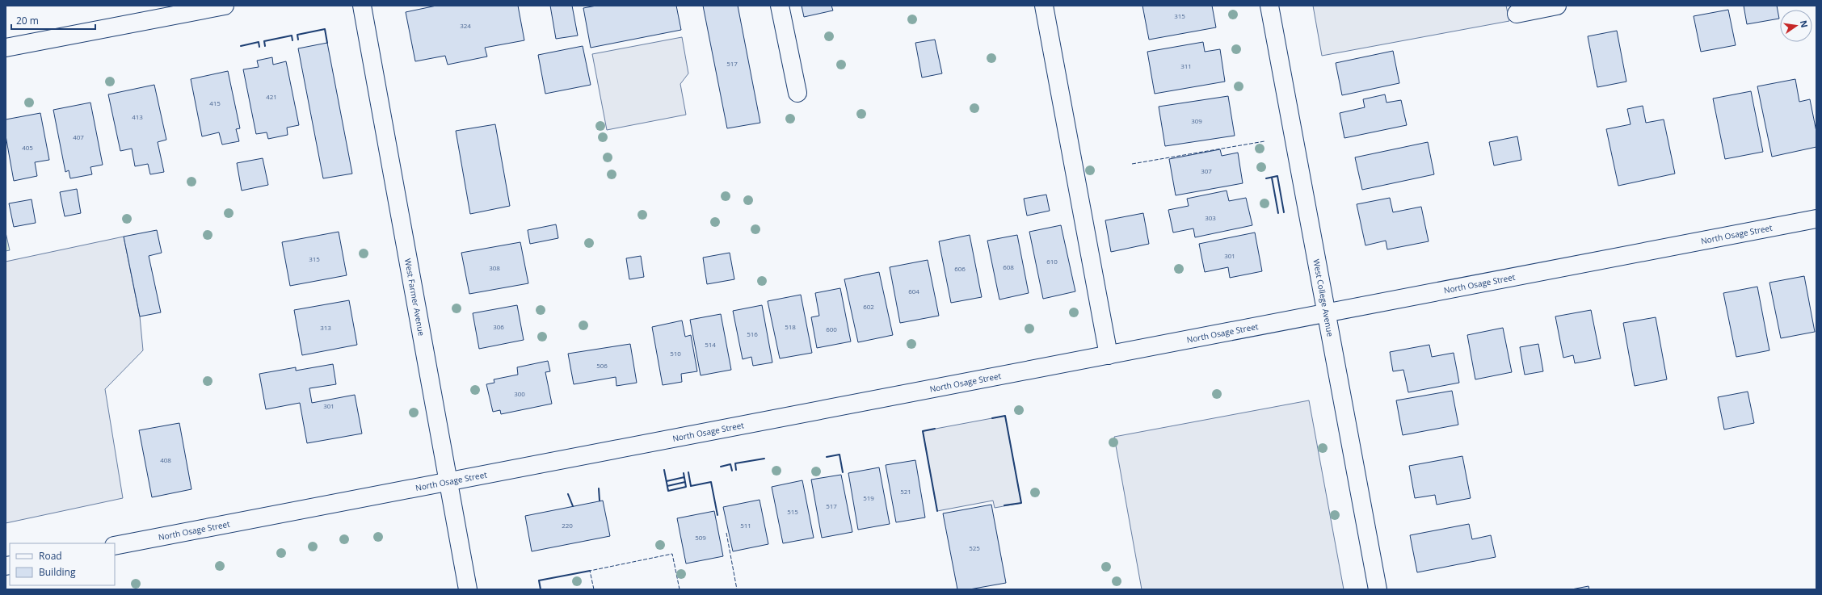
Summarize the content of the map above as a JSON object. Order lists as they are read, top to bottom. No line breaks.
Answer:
{"streets":{"street":["North Osage Street","West Farmer Avenue","West College Avenue"]},"crossings":[["North Osage Street","West Farmer Avenue"],["North Osage Street","West College Avenue"]],"house_numbers":["315","324","517","311","421","415","413","309","407","405","307","303","301","315","610","608","308","606","604","602","306","518","313","600","516","514","510","506","300","301","408","521","519","517","515","220","511","509","525"],"legend":["Road","Building"],"scale_bar":"20 m","north":"right"}
